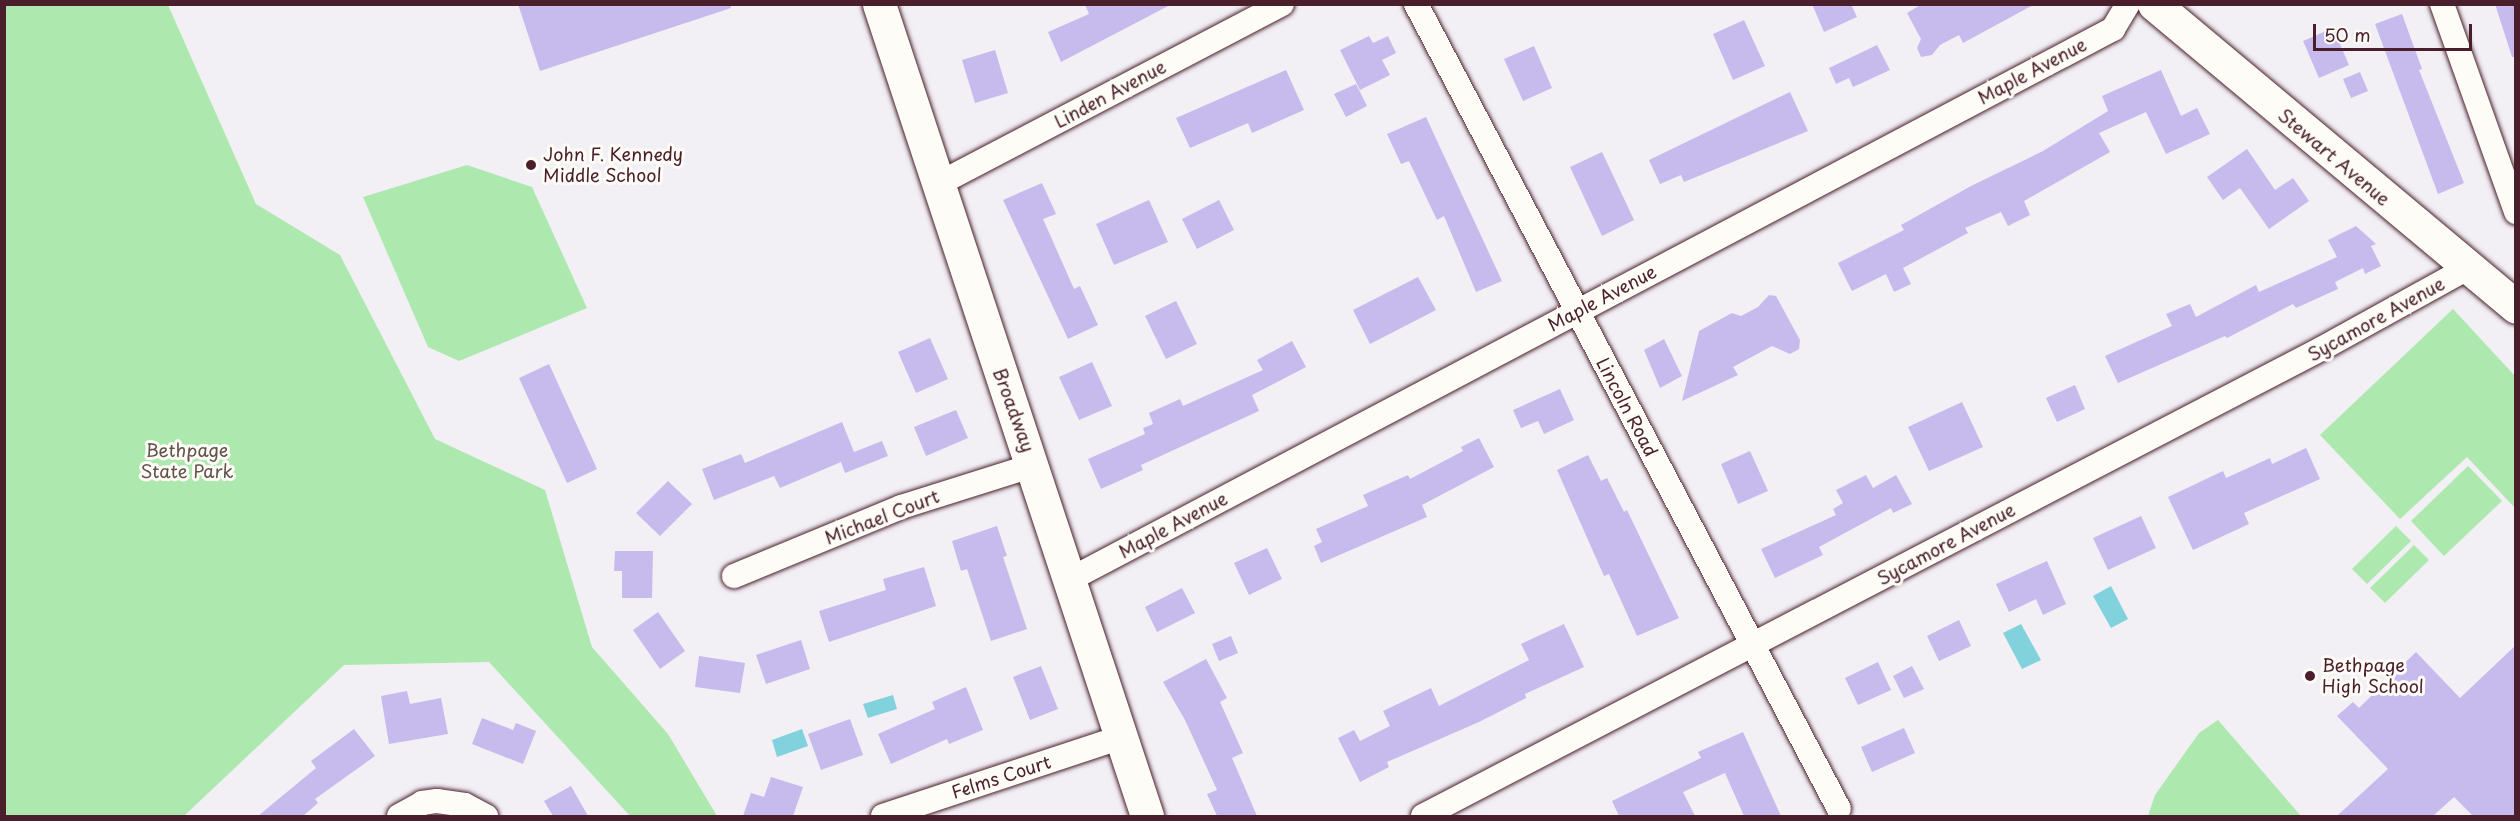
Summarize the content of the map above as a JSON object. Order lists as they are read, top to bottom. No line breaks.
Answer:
{"streets":{"main road":["Stewart Avenue","Broadway"],"street":["Maple Avenue","Linden Avenue","Sycamore Avenue","Lincoln Road","Michael Court","Felms Court"]},"crossings":[["Maple Avenue","Lincoln Road"],["Maple Avenue","Broadway"],["Linden Avenue","Broadway"],["Stewart Avenue","Sycamore Avenue"],["Sycamore Avenue","Lincoln Road"],["Broadway","Michael Court"],["Broadway","Felms Court"]],"parks":["Bethpage State Park"],"places":["John F. Kennedy Middle School","Bethpage High School"],"scale_bar":"50 m"}
